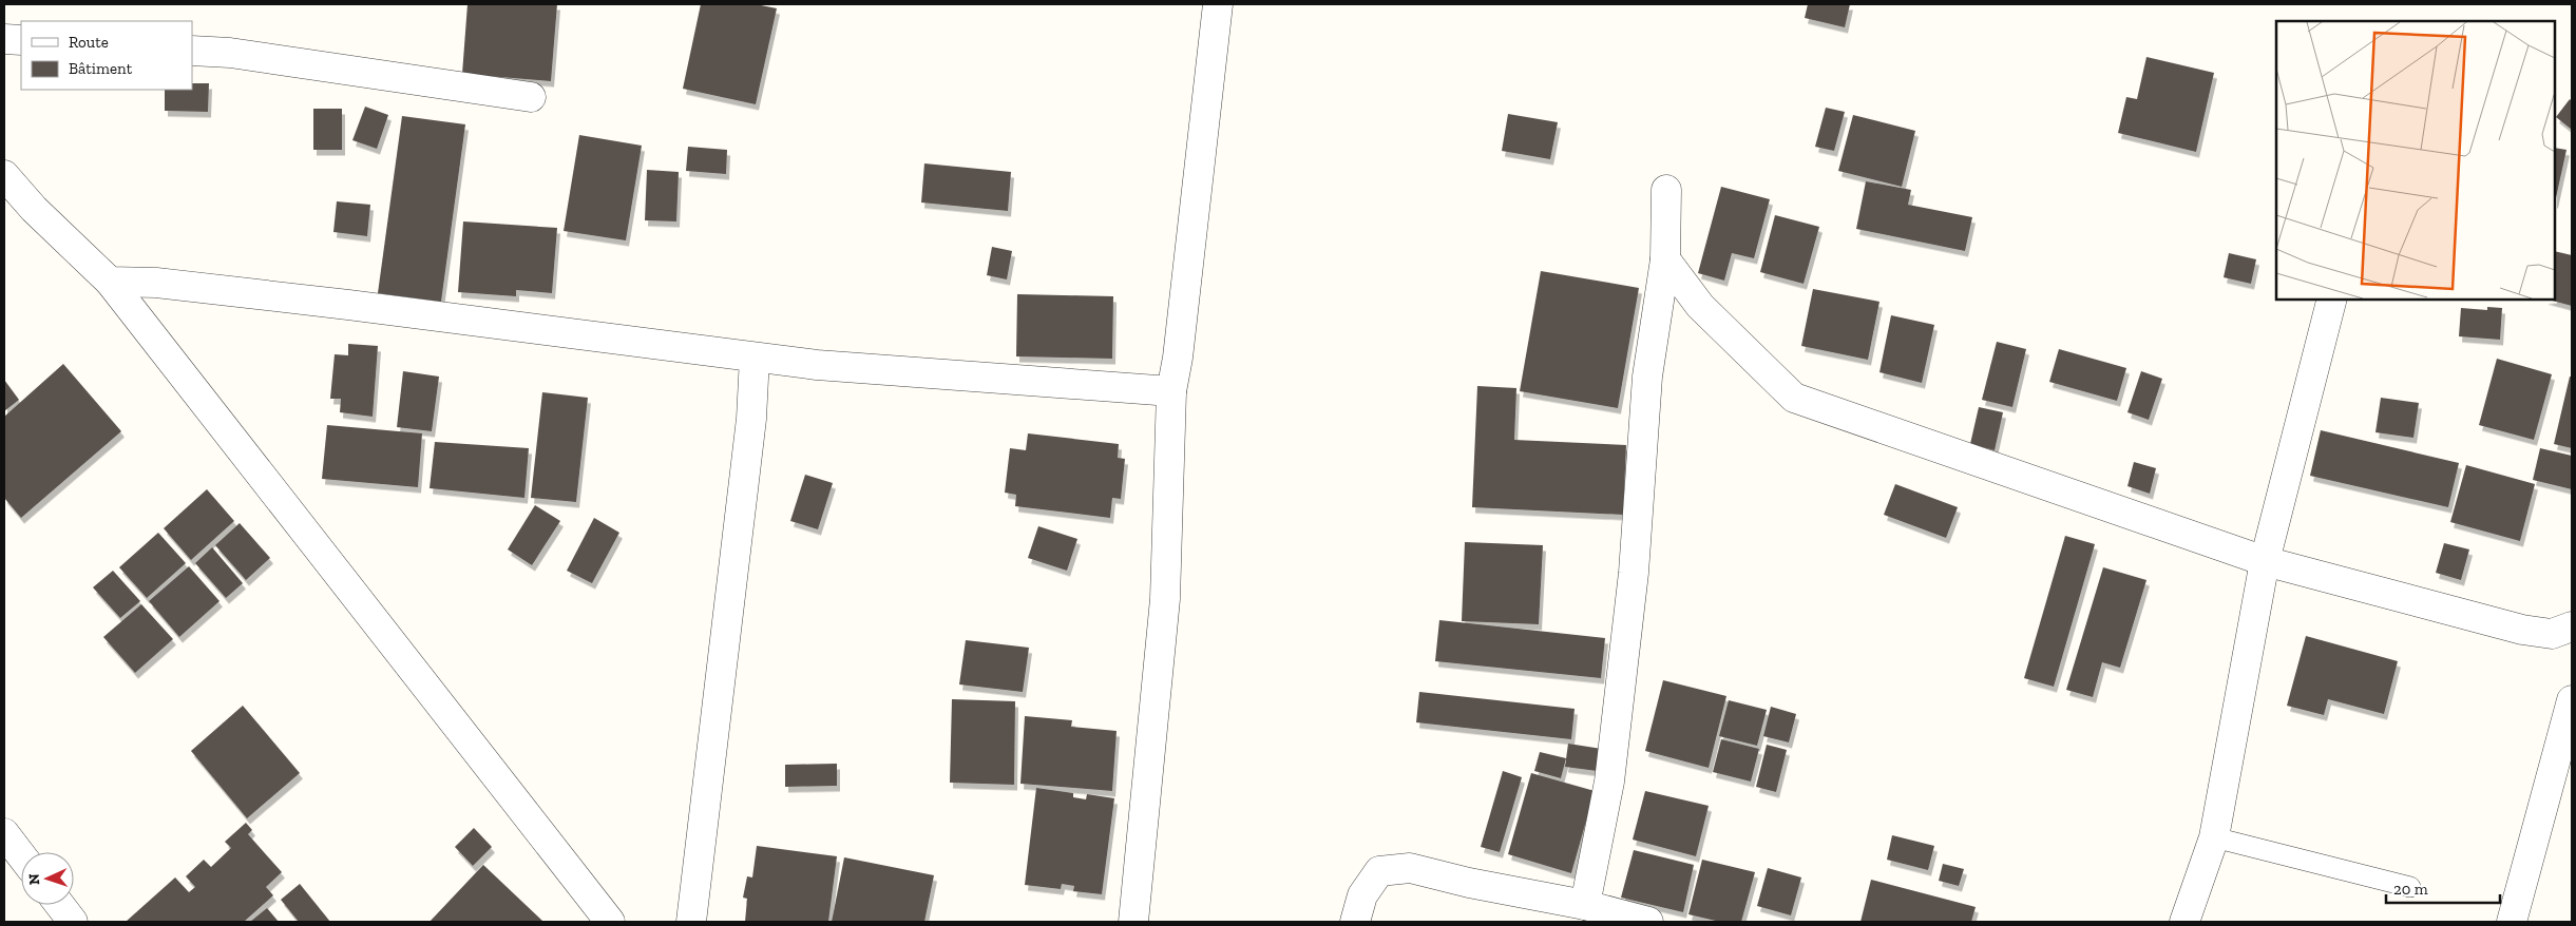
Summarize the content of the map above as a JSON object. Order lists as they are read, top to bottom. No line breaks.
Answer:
{"legend":["Route","Bâtiment"],"scale_bar":"20 m","north":"left"}
